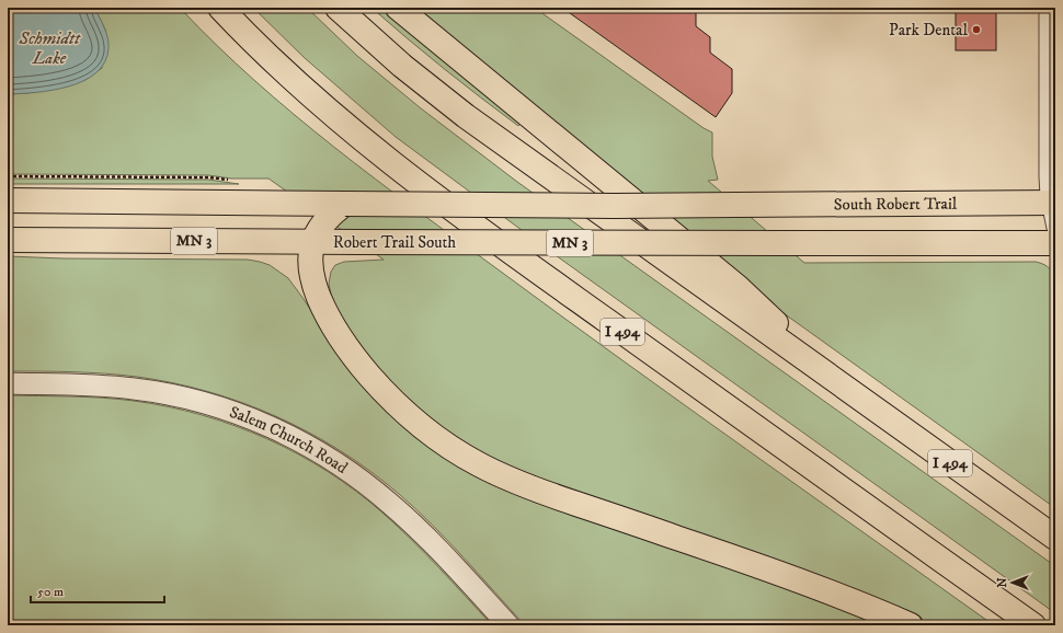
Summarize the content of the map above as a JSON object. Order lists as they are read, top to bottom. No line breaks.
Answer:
{"streets":{"main road":["South Robert Trail","MN 3","Robert Trail South","I 494"],"street":["Salem Church Road"]},"crossings":[["South Robert Trail","MN 3"]],"water":["Schmidtt Lake"],"places":["Park Dental"],"scale_bar":"50 m","north":"left"}
